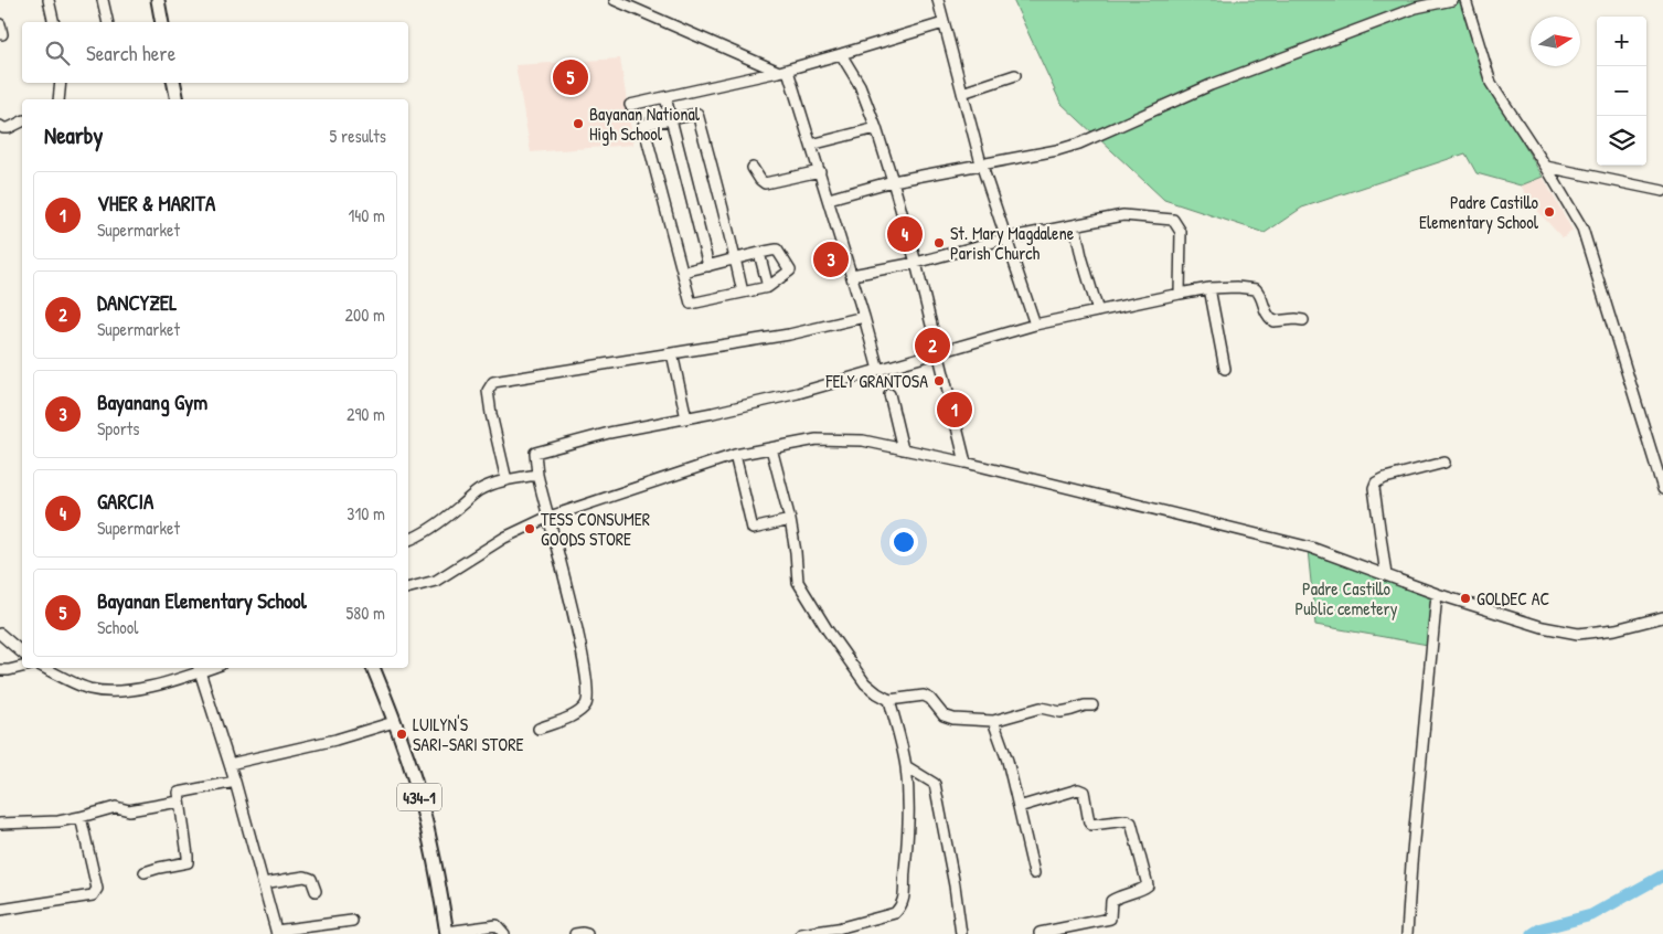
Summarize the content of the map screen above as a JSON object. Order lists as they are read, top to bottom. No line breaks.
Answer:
{"streets":{"main road":["434-1"]},"parks":["Padre Castillo Public cemetery"],"places":["Bayanan National High School","Padre Castillo Elementary School","St. Mary Magdalene Parish Church","FELY GRANTOSA","TESS CONSUMER GOODS STORE","GOLDEC AC","LUILYN'S SARI-SARI STORE"],"north":"right","page":{"map_buttons":["+","−"],"search":"Search here","pins":["5","4","3","2","1"],"heading":["Nearby","5 results"],"list":[{"mark":"1","name":"VHER & MARITA","note":"Supermarket","value":"140 m"},{"mark":"2","name":"DANCYZEL","note":"Supermarket","value":"200 m"},{"mark":"3","name":"Bayanang Gym","note":"Sports","value":"290 m"},{"mark":"4","name":"GARCIA","note":"Supermarket","value":"310 m"},{"mark":"5","name":"Bayanan Elementary School","note":"School","value":"580 m"}]}}
